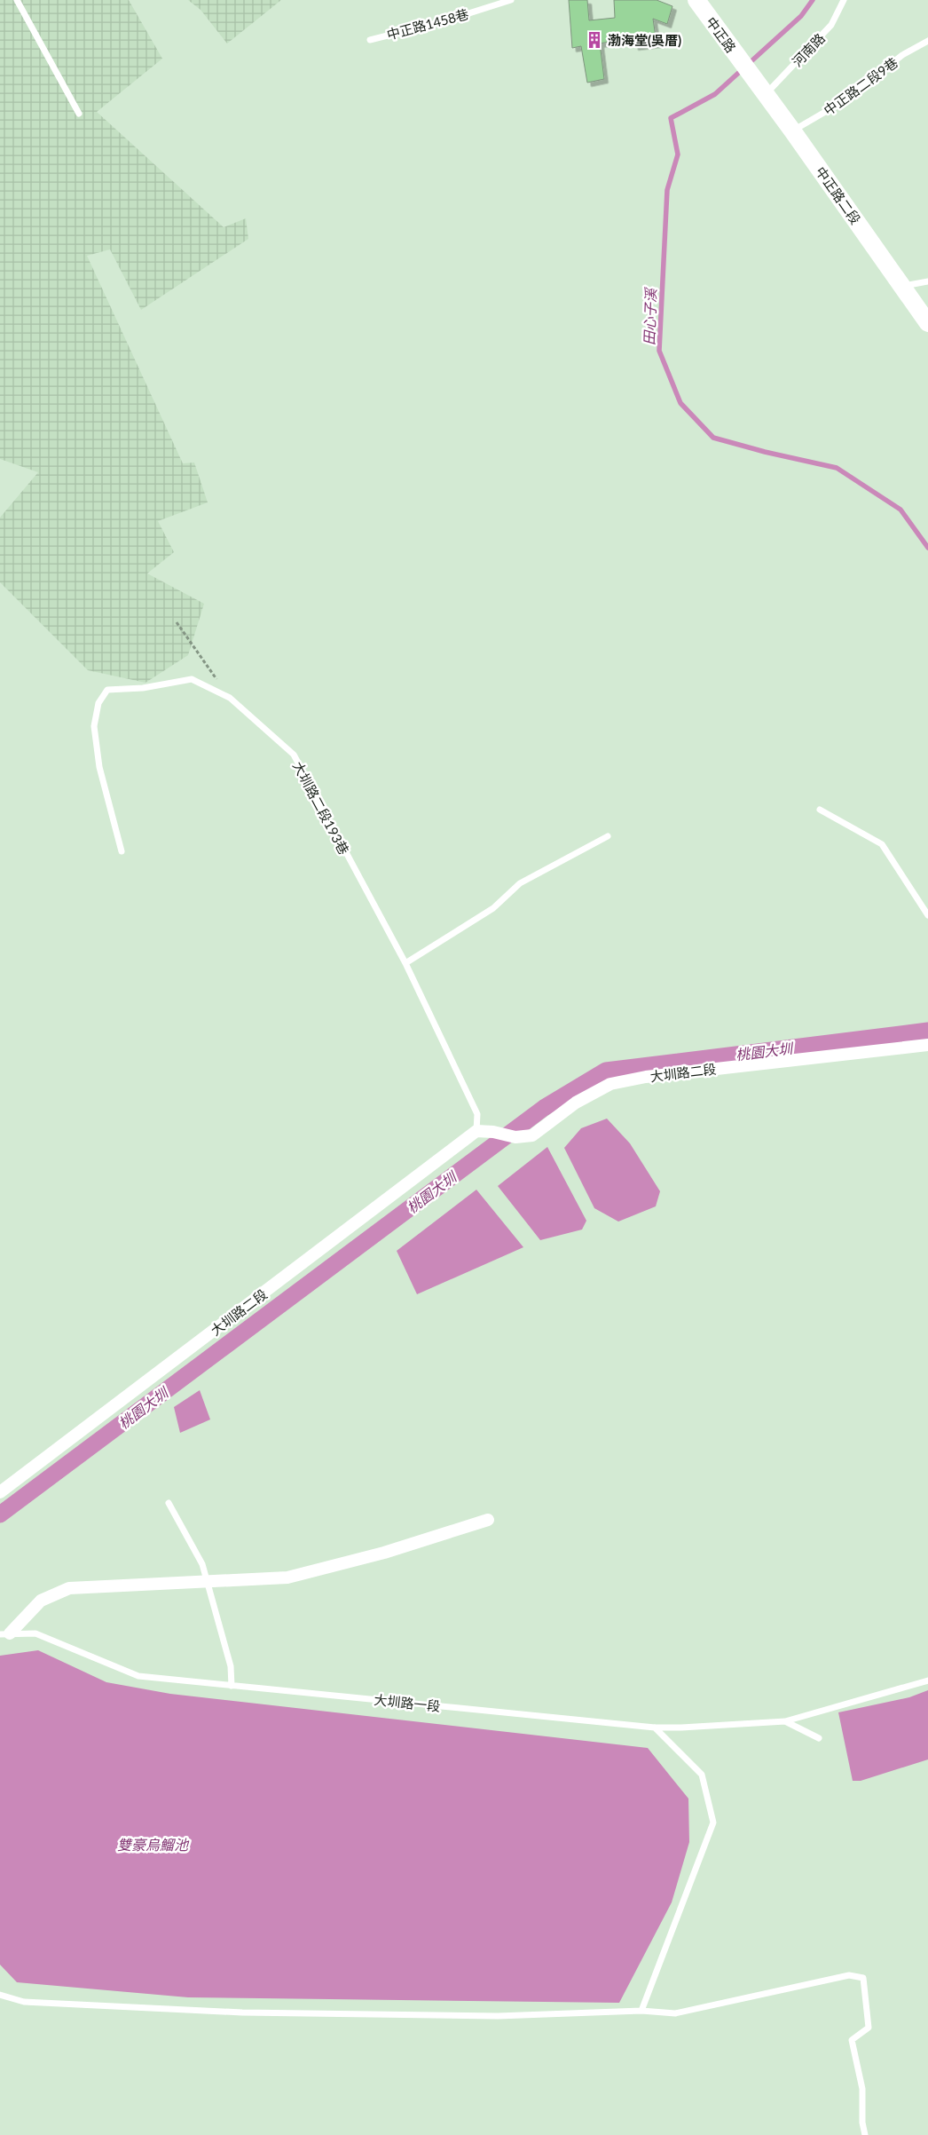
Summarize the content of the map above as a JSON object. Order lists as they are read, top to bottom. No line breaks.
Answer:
{"streets":{"main road":["中正路","中正路二段"],"street":["大圳路二段"],"lane":["中正路1458巷","河南路","中正路二段9巷","大圳路二段193巷","大圳路一段"]},"crossings":[["中正路","中正路二段"],["河南路","中正路二段"],["中正路二段9巷","中正路二段"],["大圳路二段193巷","大圳路二段"]],"water":["田心子溪","桃園大圳","雙豪烏鰡池"],"places":{"building":["渤海堂(吳厝)"]}}
